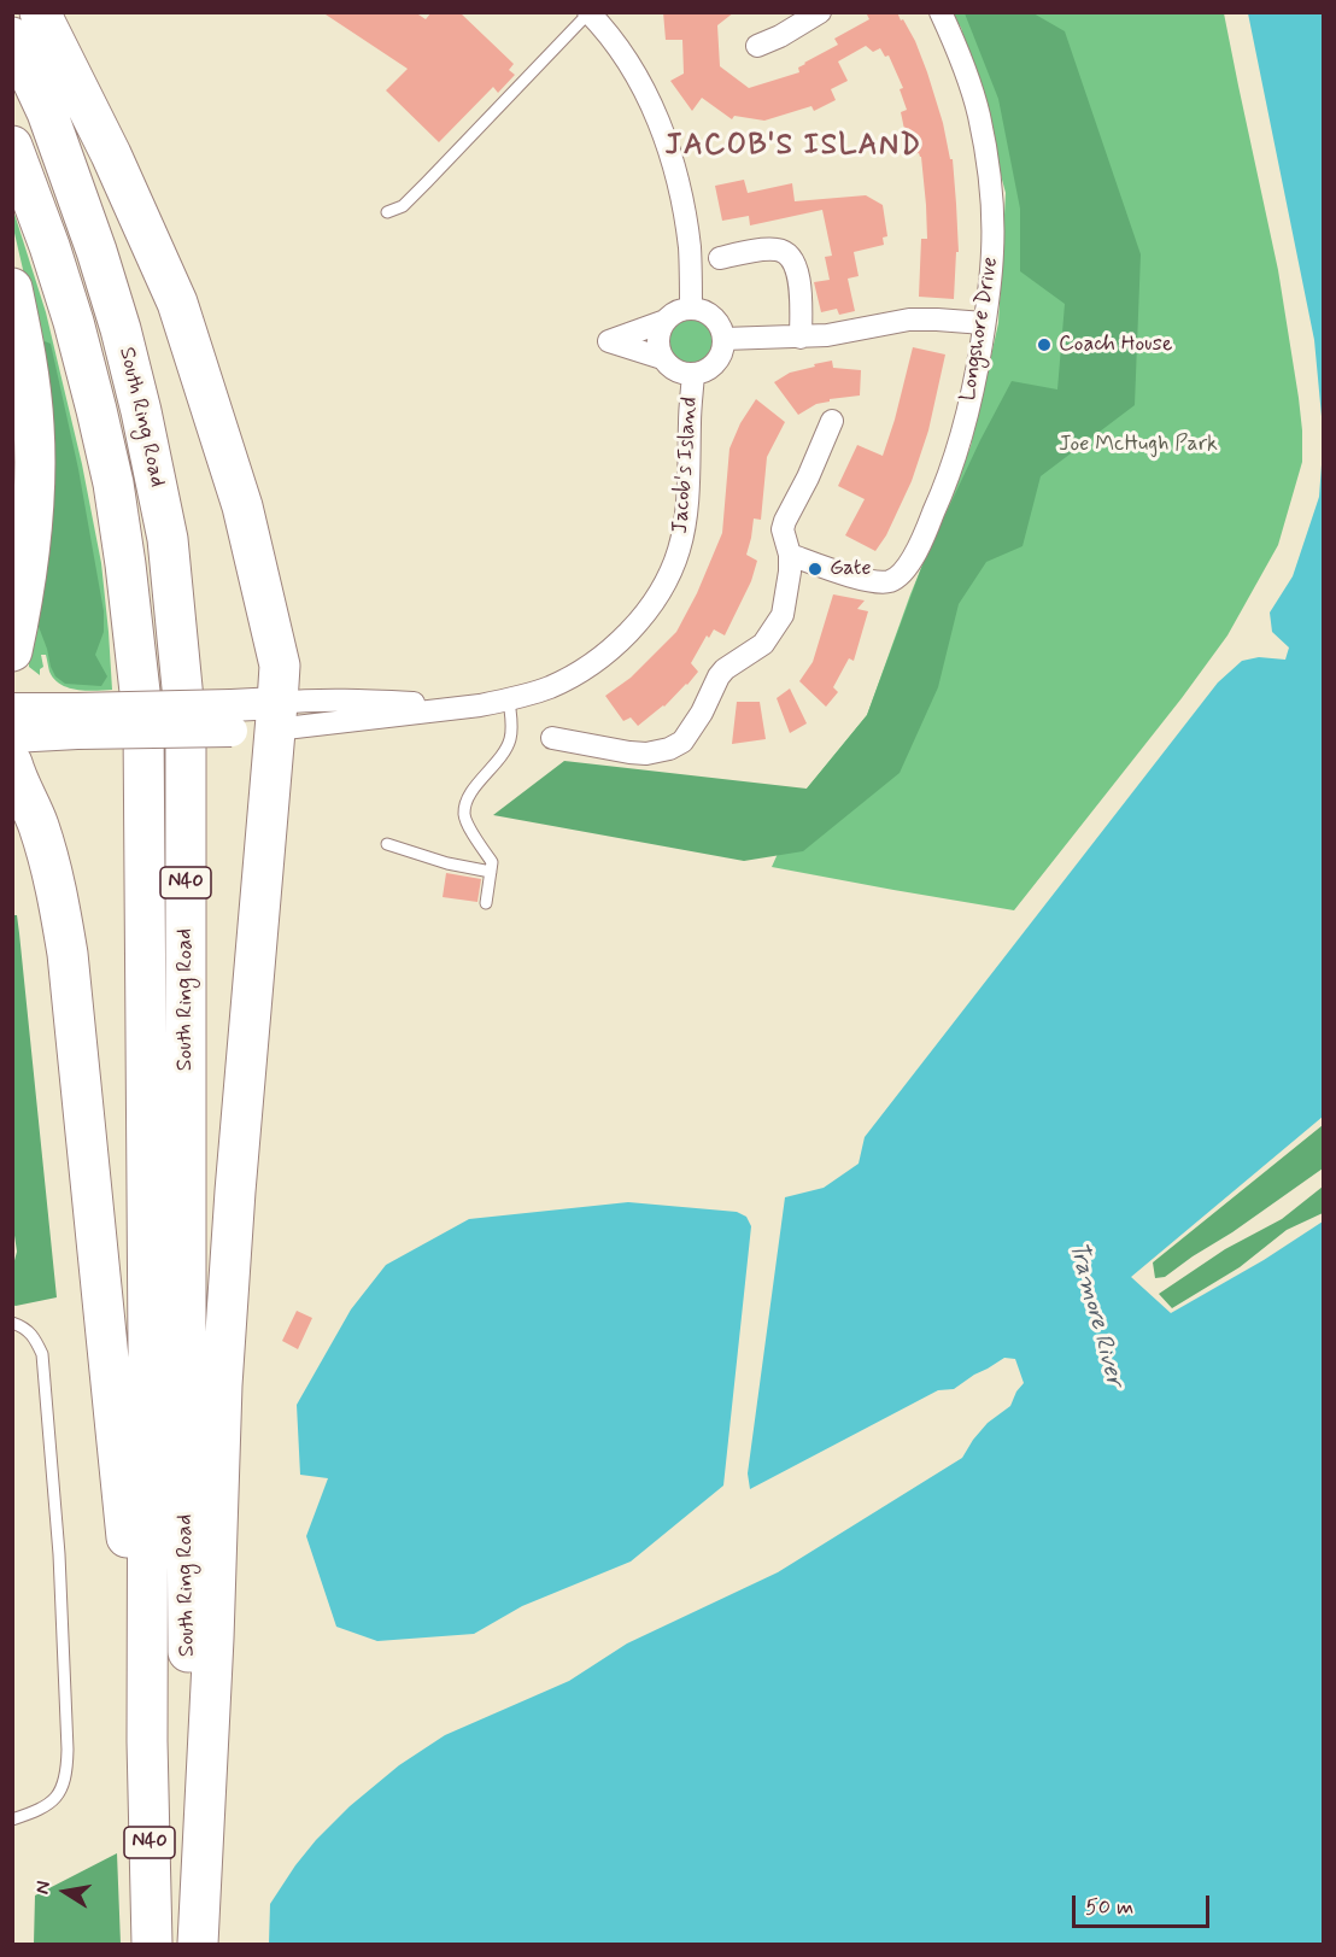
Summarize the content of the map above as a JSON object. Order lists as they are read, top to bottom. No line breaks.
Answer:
{"streets":{"highway":["South Ring Road","N40"],"street":["Longshore Drive","Jacob's Island"]},"districts":["JACOB'S ISLAND"],"water":["Tramore River"],"parks":["Joe McHugh Park"],"places":["Coach House","Gate"],"scale_bar":"50 m","north":"left"}
